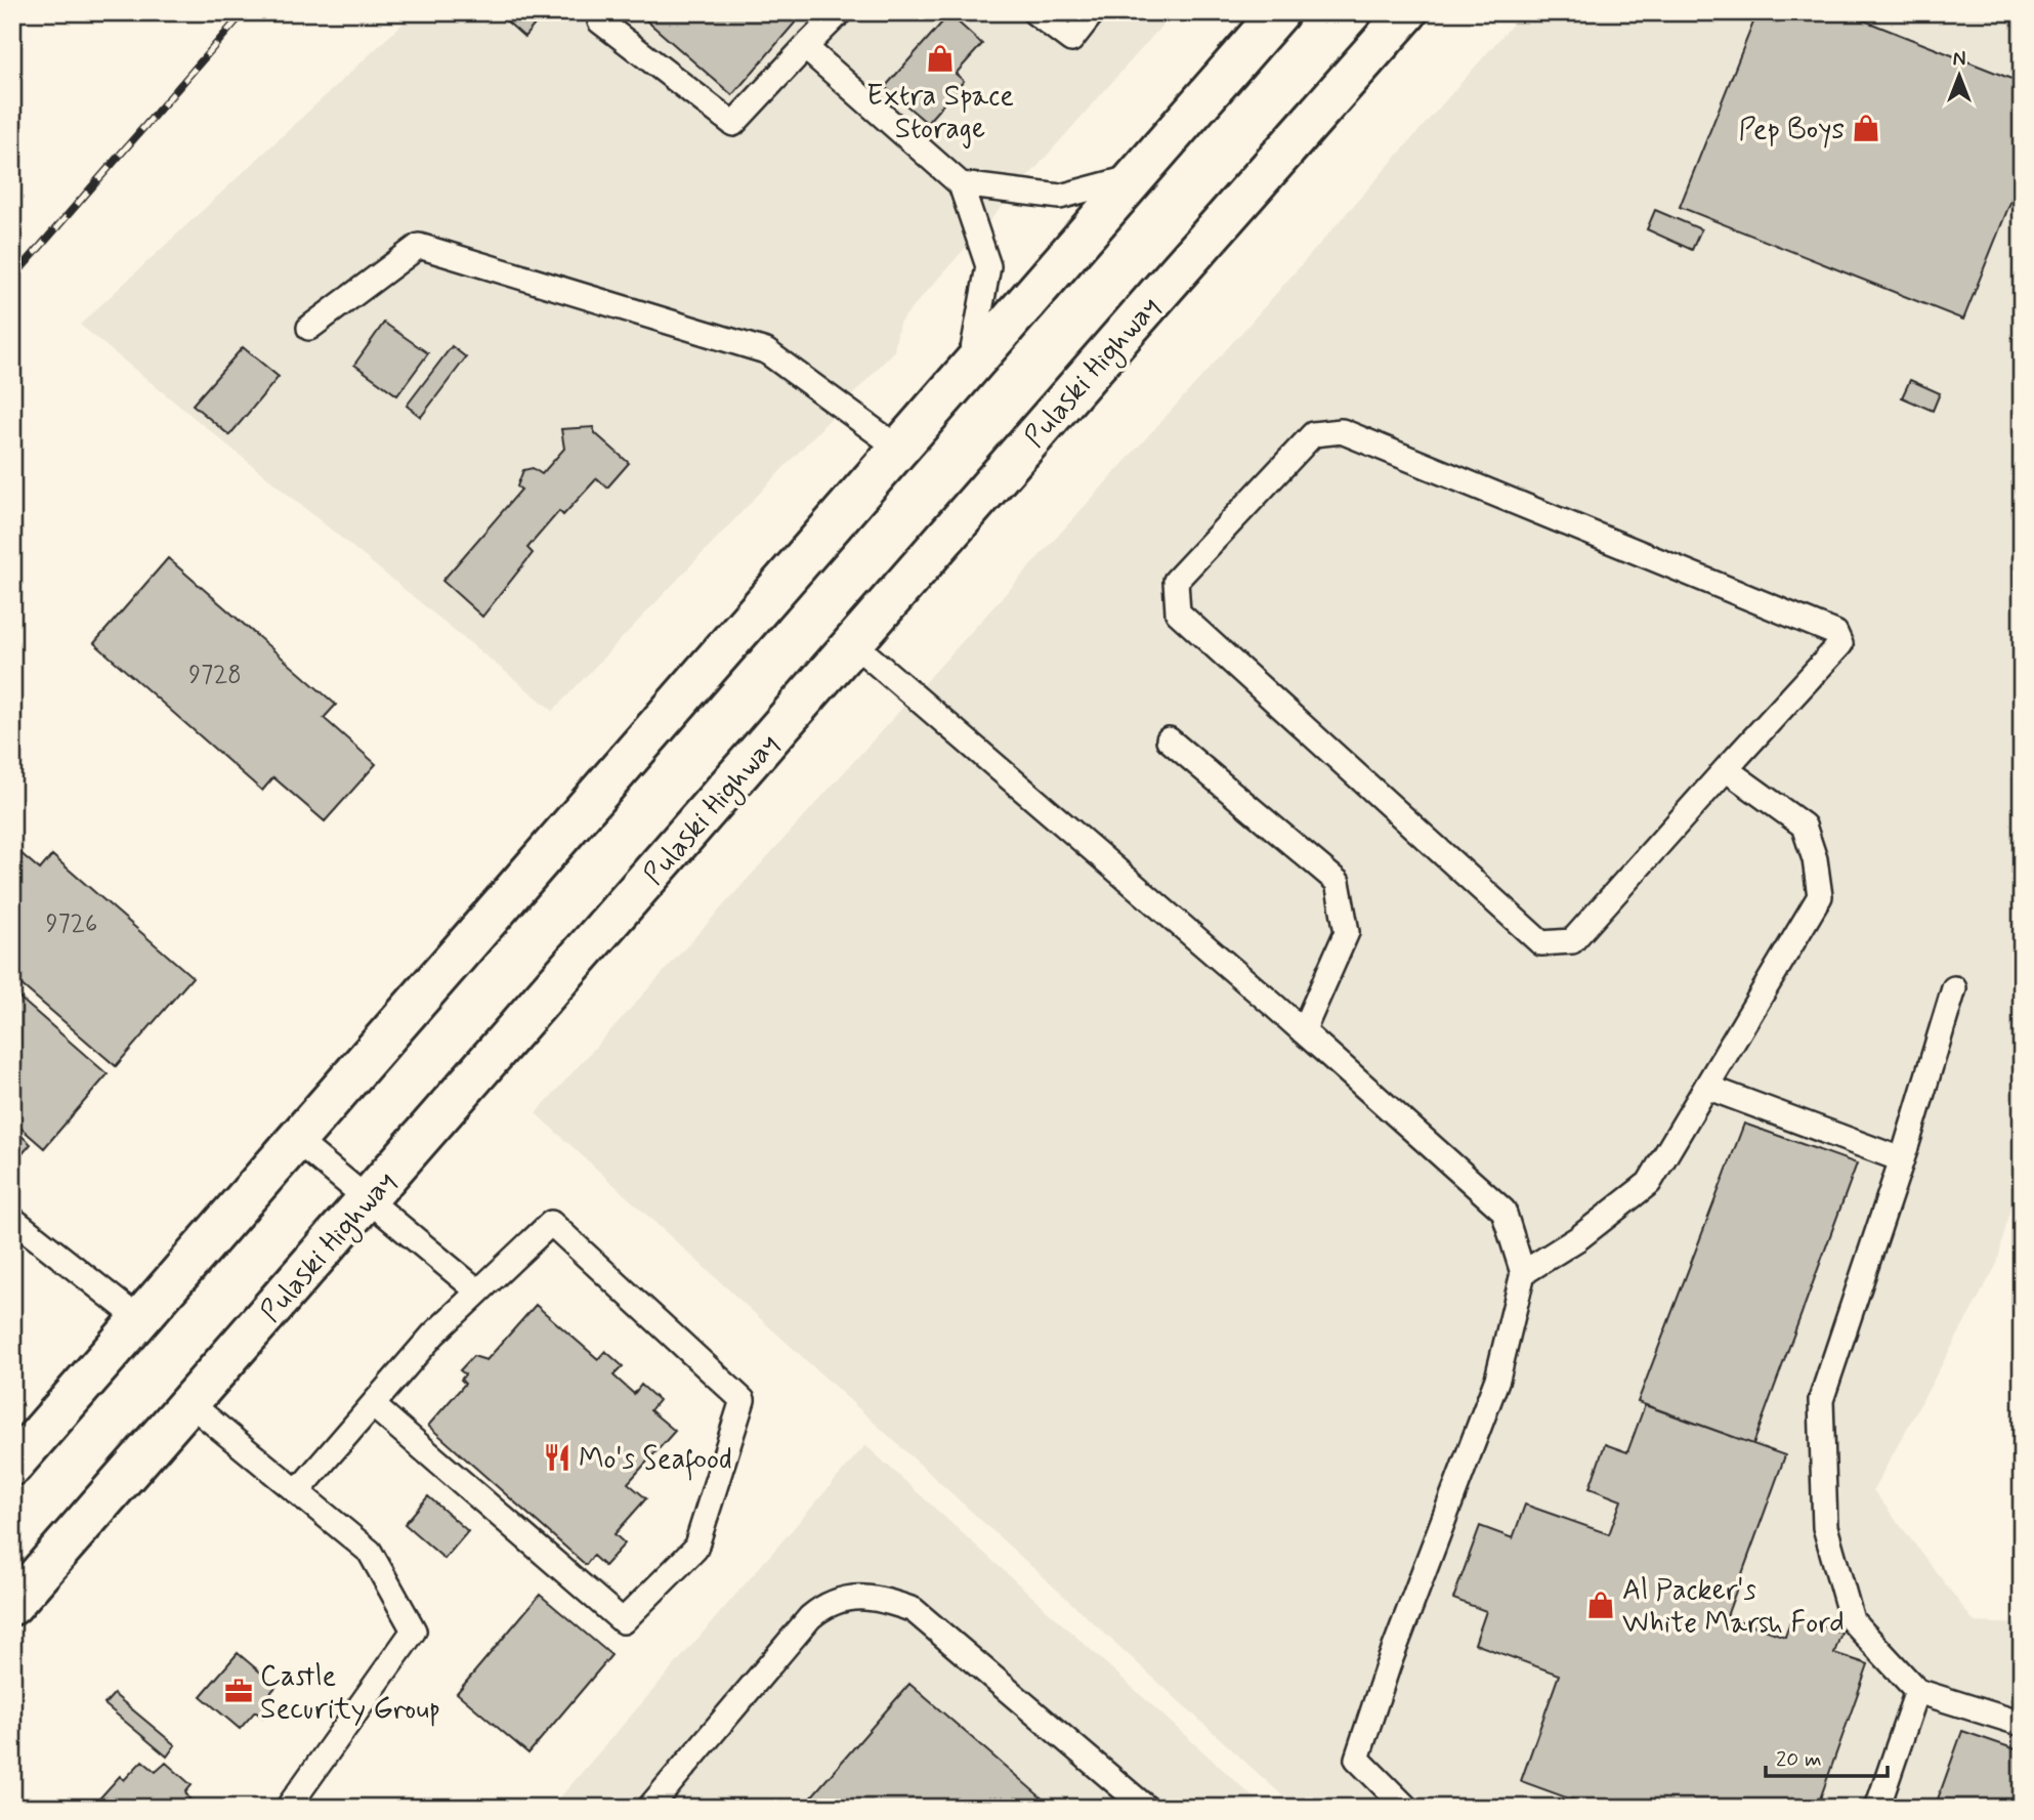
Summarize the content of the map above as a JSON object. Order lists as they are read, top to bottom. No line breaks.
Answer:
{"streets":{"highway":["Pulaski Highway"]},"places":{"shop":["Extra Space Storage","Pep Boys","Al Packer's White Marsh Ford"],"restaurant":["Mo's Seafood"],"office":["Castle Security Group"]},"house_numbers":["9728","9726"],"scale_bar":"20 m","north":"top"}
